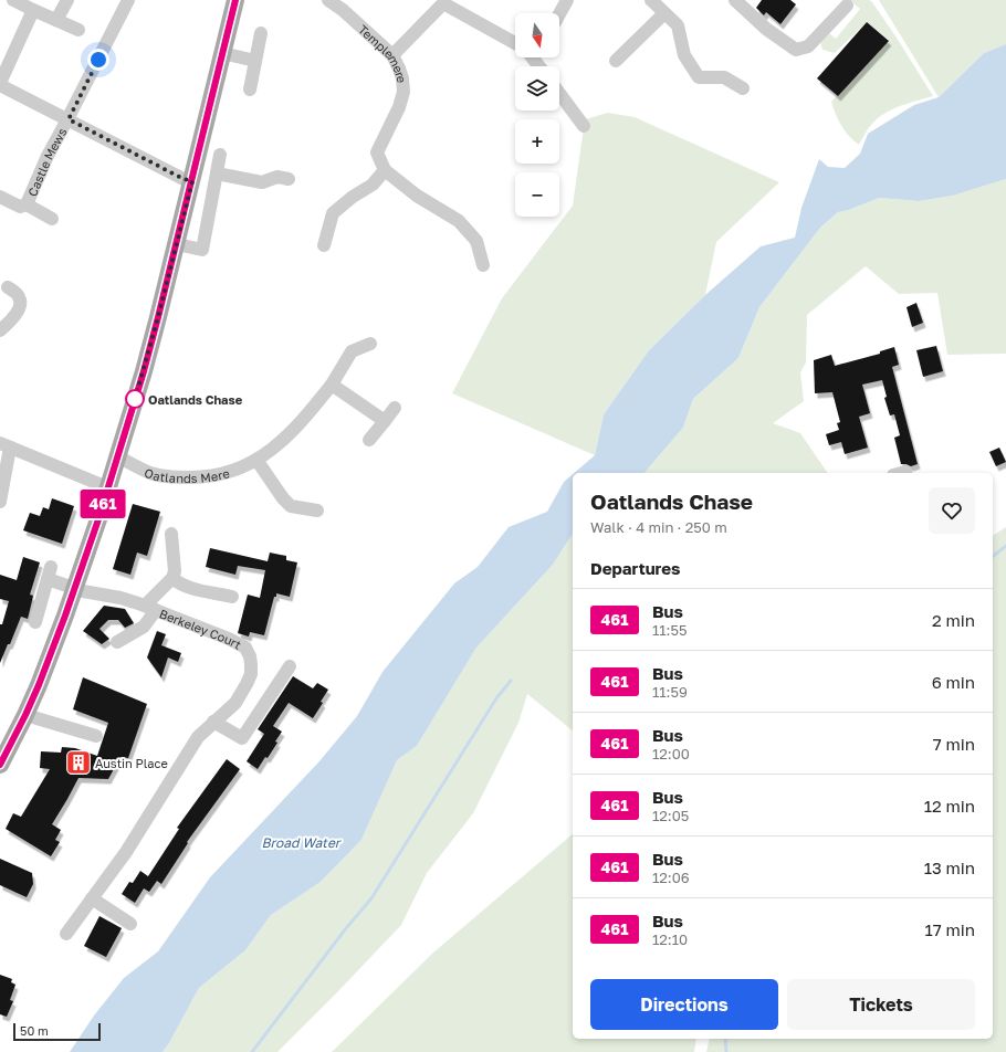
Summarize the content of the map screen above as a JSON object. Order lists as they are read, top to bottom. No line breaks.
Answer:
{"streets":{"street":["Templemere","Castle Mews","Oatlands Mere","Berkeley Court"]},"water":["Broad Water"],"places":{"other":["Oatlands Chase"],"building":["Austin Place"]},"lines":["bus line 461"],"scale_bar":"50 m","north":"bottom","page":{"on_map":"461","map_buttons":["+","−"],"heading":[["Oatlands Chase","Walk · 4 min · 250 m"],"Departures"],"list":[{"mark":"461","name":"Bus","note":"11:55","value":"2 min"},{"mark":"461","name":"Bus","note":"11:59","value":"6 min"},{"mark":"461","name":"Bus","note":"12:00","value":"7 min"},{"mark":"461","name":"Bus","note":"12:05","value":"12 min"},{"mark":"461","name":"Bus","note":"12:06","value":"13 min"},{"mark":"461","name":"Bus","note":"12:10","value":"17 min"}],"buttons":["Directions","Tickets"],"scale":"50 m"}}
